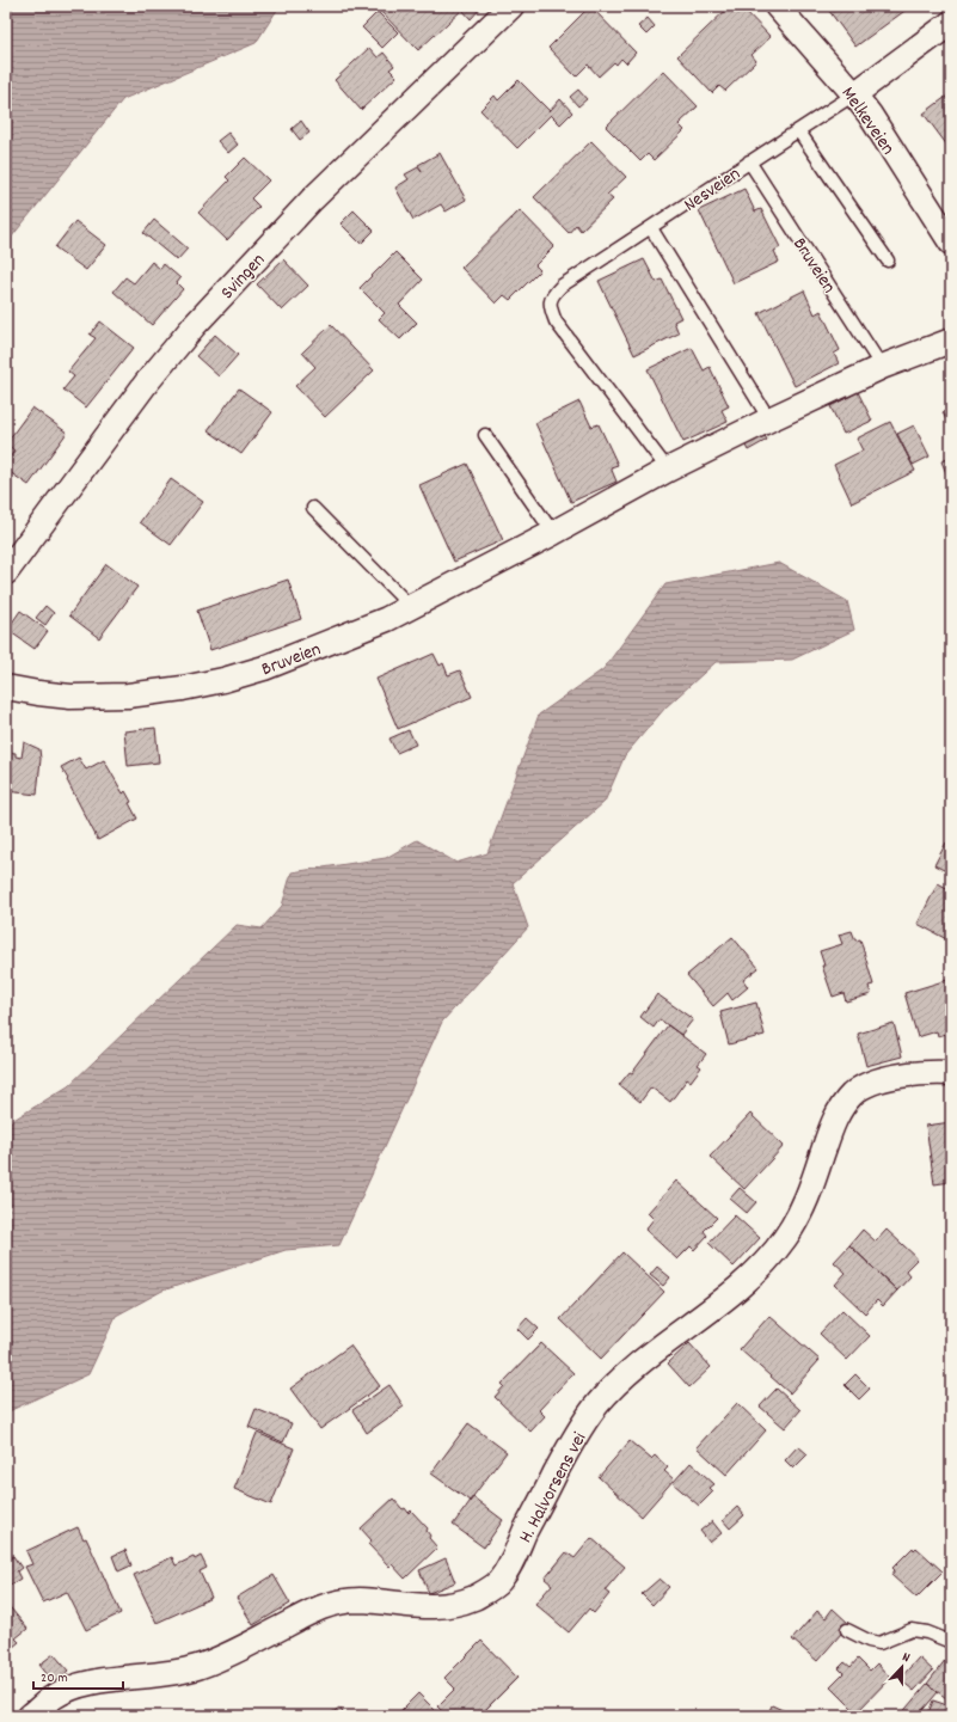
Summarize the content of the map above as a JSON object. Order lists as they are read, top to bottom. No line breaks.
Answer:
{"streets":{"street":["Melkeveien","Nesveien","Bruveien","Svingen","H. Halvorsens vei"]},"crossings":[["Melkeveien","Nesveien"],["Nesveien","Bruveien"]],"scale_bar":"20 m","north":"top"}
